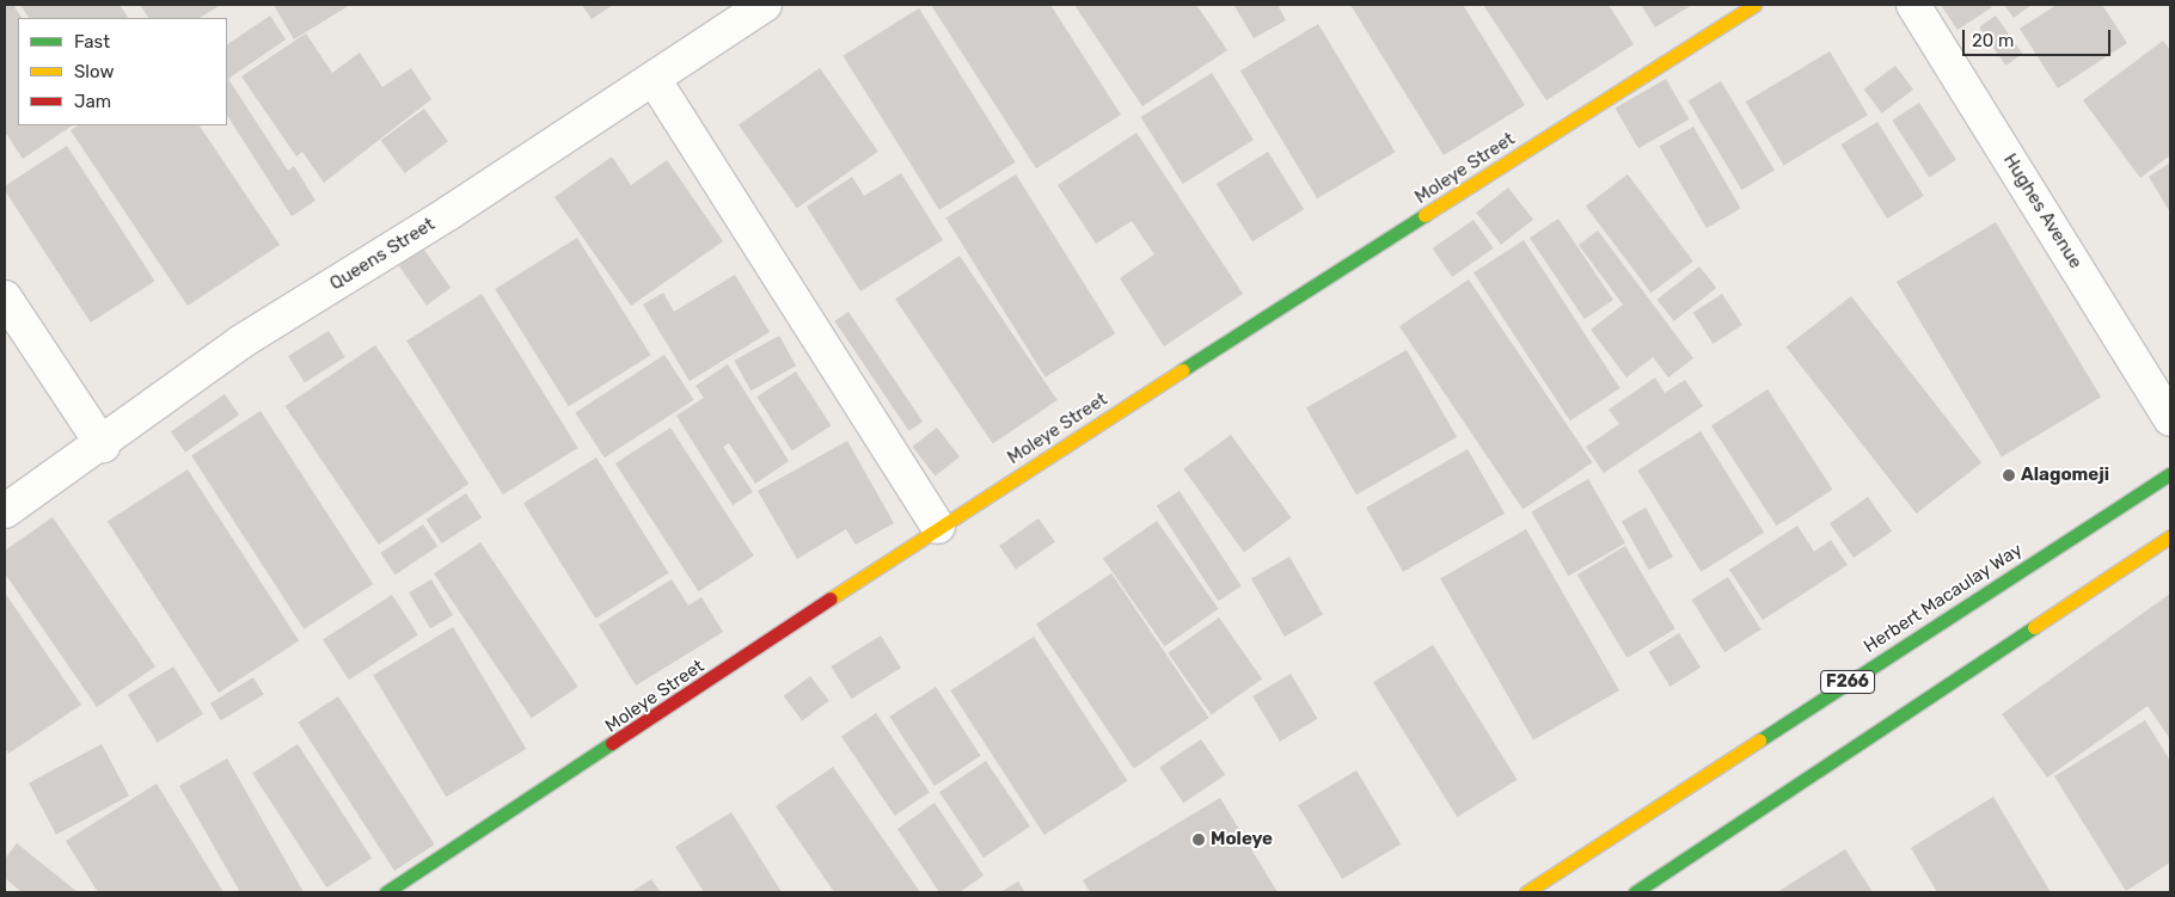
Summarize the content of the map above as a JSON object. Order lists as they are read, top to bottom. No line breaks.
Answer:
{"streets":{"main road":["Moleye Street","Herbert Macaulay Way","F266"],"street":["Hughes Avenue","Queens Street"]},"places":["Alagomeji","Moleye"],"legend":["Fast","Slow","Jam"],"scale_bar":"20 m"}
